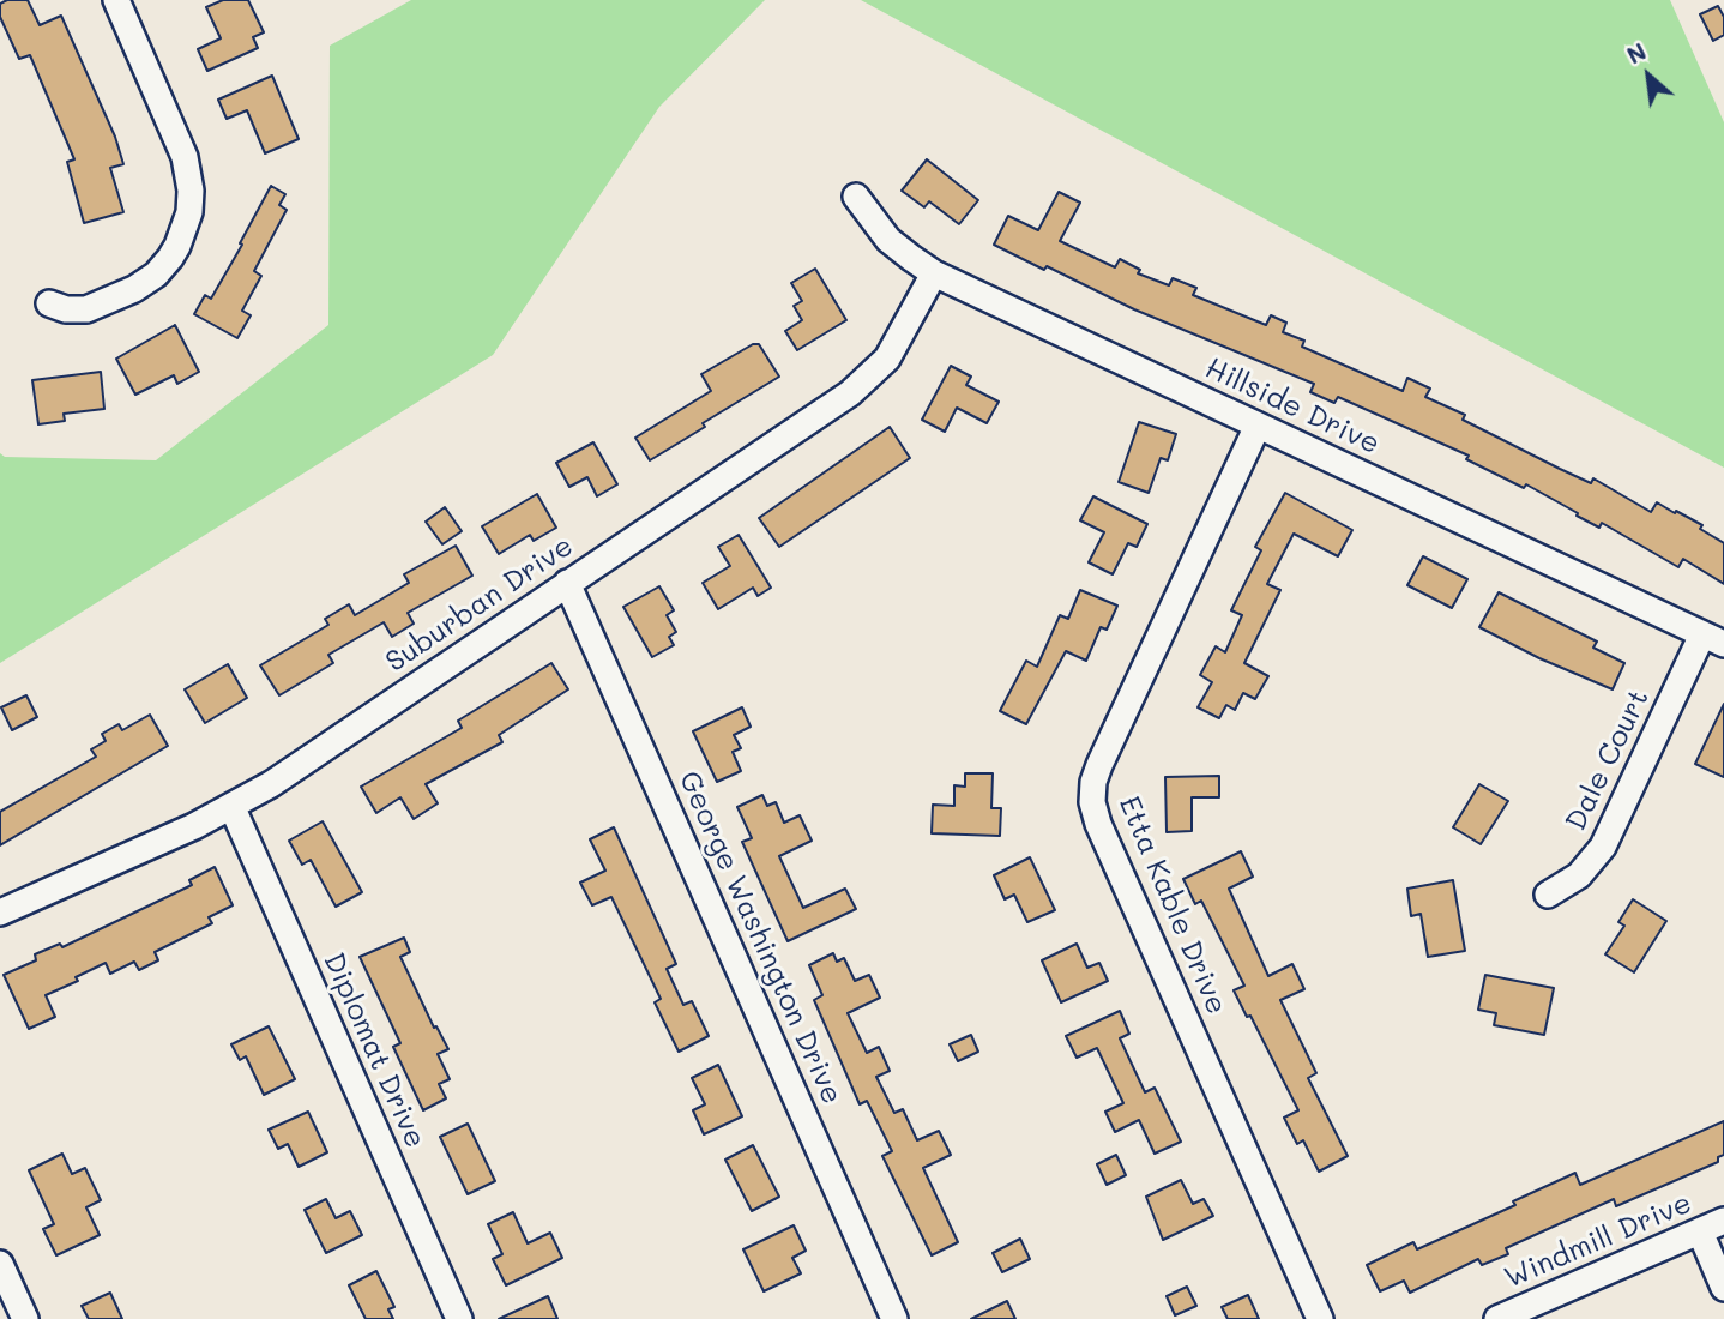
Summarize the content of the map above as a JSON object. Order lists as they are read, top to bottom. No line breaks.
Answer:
{"streets":{"street":["Hillside Drive","Suburban Drive","Dale Court","Etta Kable Drive","George Washington Drive","Diplomat Drive","Windmill Drive"]},"crossings":[["Hillside Drive","Suburban Drive"],["Hillside Drive","Dale Court"],["Hillside Drive","Etta Kable Drive"],["Suburban Drive","George Washington Drive"],["Suburban Drive","Diplomat Drive"]],"north":"top left"}
